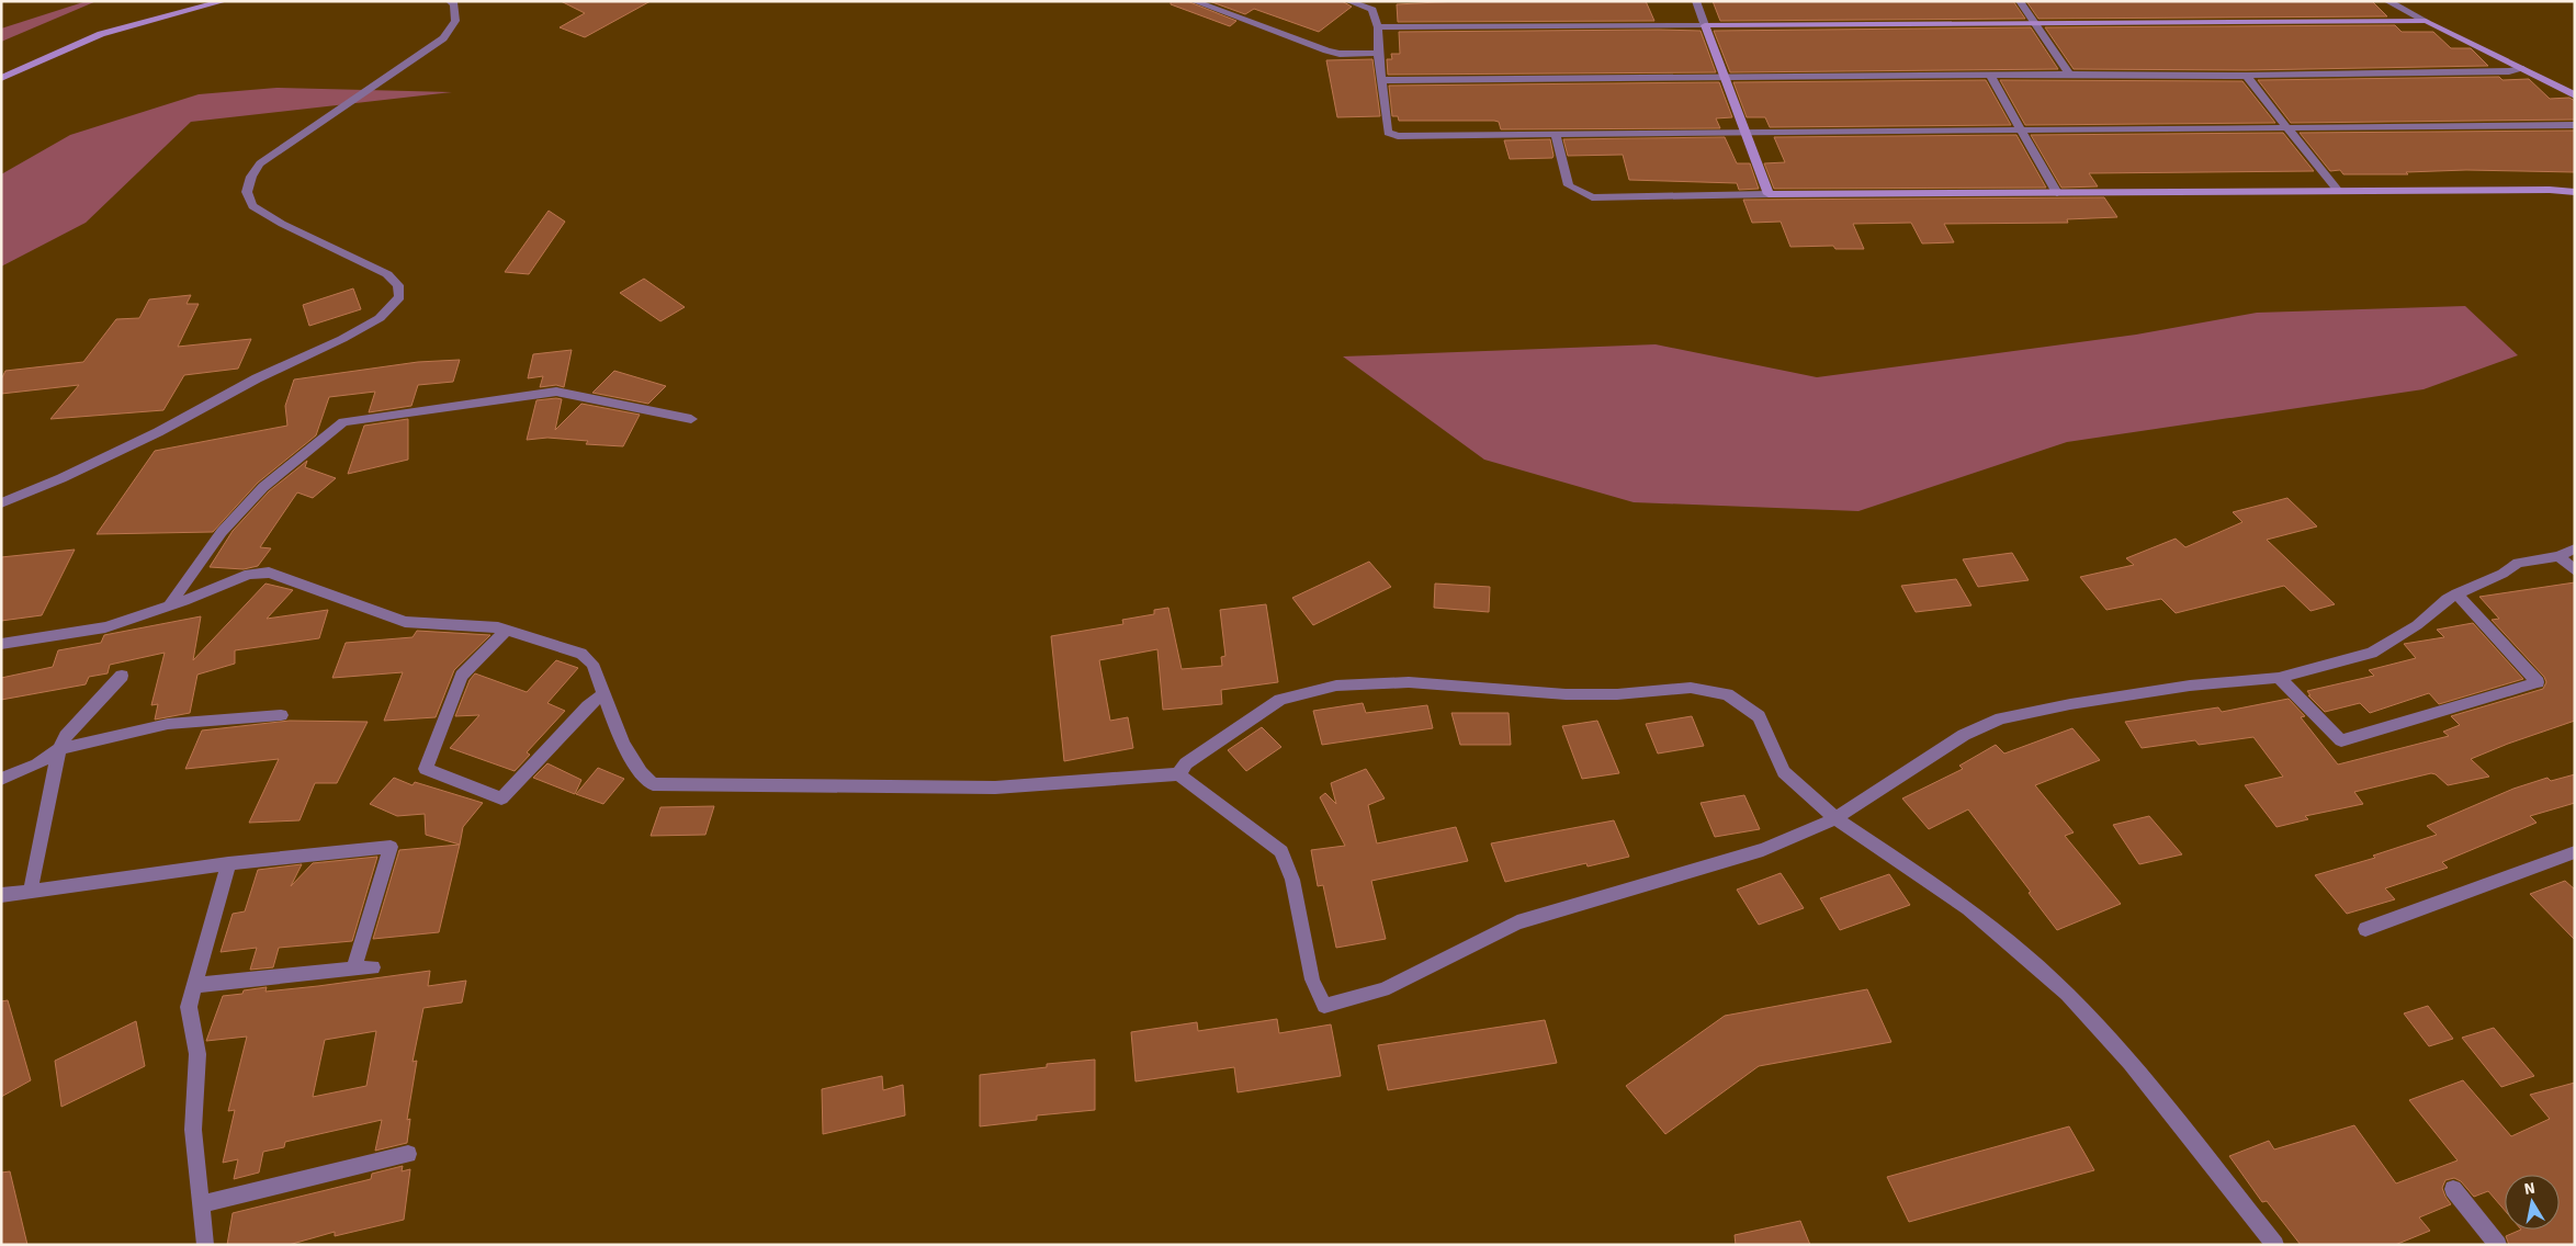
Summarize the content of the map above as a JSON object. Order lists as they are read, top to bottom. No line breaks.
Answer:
{"north":"top"}
